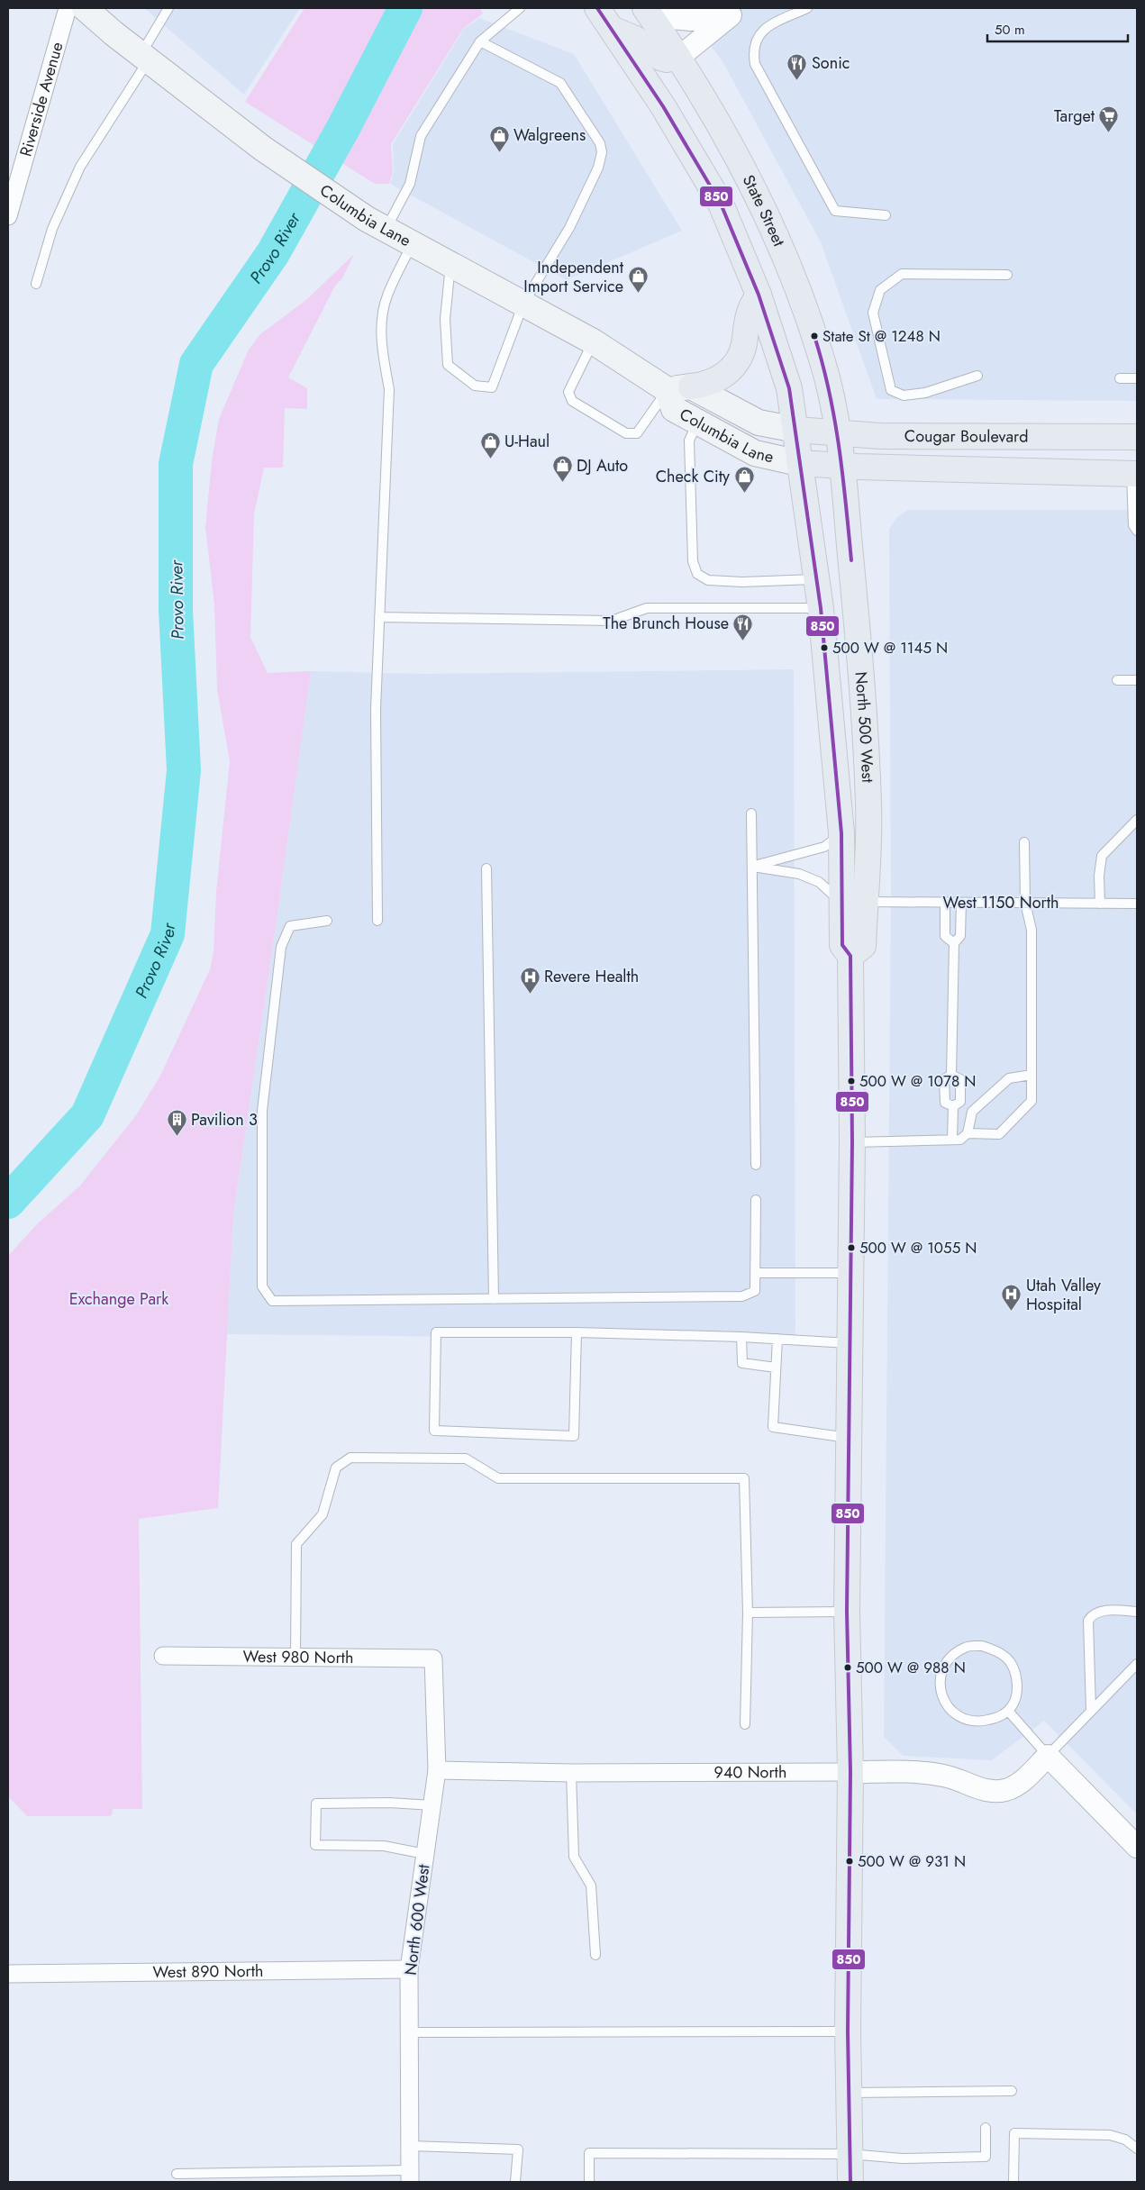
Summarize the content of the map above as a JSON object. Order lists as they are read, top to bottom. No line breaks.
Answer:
{"streets":{"main road":["State Street","Columbia Lane","Cougar Boulevard","North 500 West"],"street":["Riverside Avenue","West 980 North","940 North","North 600 West","West 890 North"],"lane":["West 1150 North"]},"crossings":[["State Street","Cougar Boulevard"],["State Street","North 500 West"],["Columbia Lane","Cougar Boulevard"],["Columbia Lane","North 500 West"],["Cougar Boulevard","North 500 West"],["North 500 West","West 1150 North"],["North 500 West","940 North"],["West 980 North","North 600 West"],["940 North","North 600 West"],["North 600 West","West 890 North"]],"water":["Provo River"],"parks":["Exchange Park"],"places":{"restaurant":["Sonic","The Brunch House"],"supermarket":["Target"],"shop":["Walgreens","Independent Import Service","U-Haul","DJ Auto","Check City"],"other":["State St @ 1248 N","500 W @ 1145 N","500 W @ 1078 N","500 W @ 1055 N","500 W @ 988 N","500 W @ 931 N"],"hospital":["Revere Health","Utah Valley Hospital"],"building":["Pavilion 3"]},"lines":["transit line 850"],"scale_bar":"50 m"}
